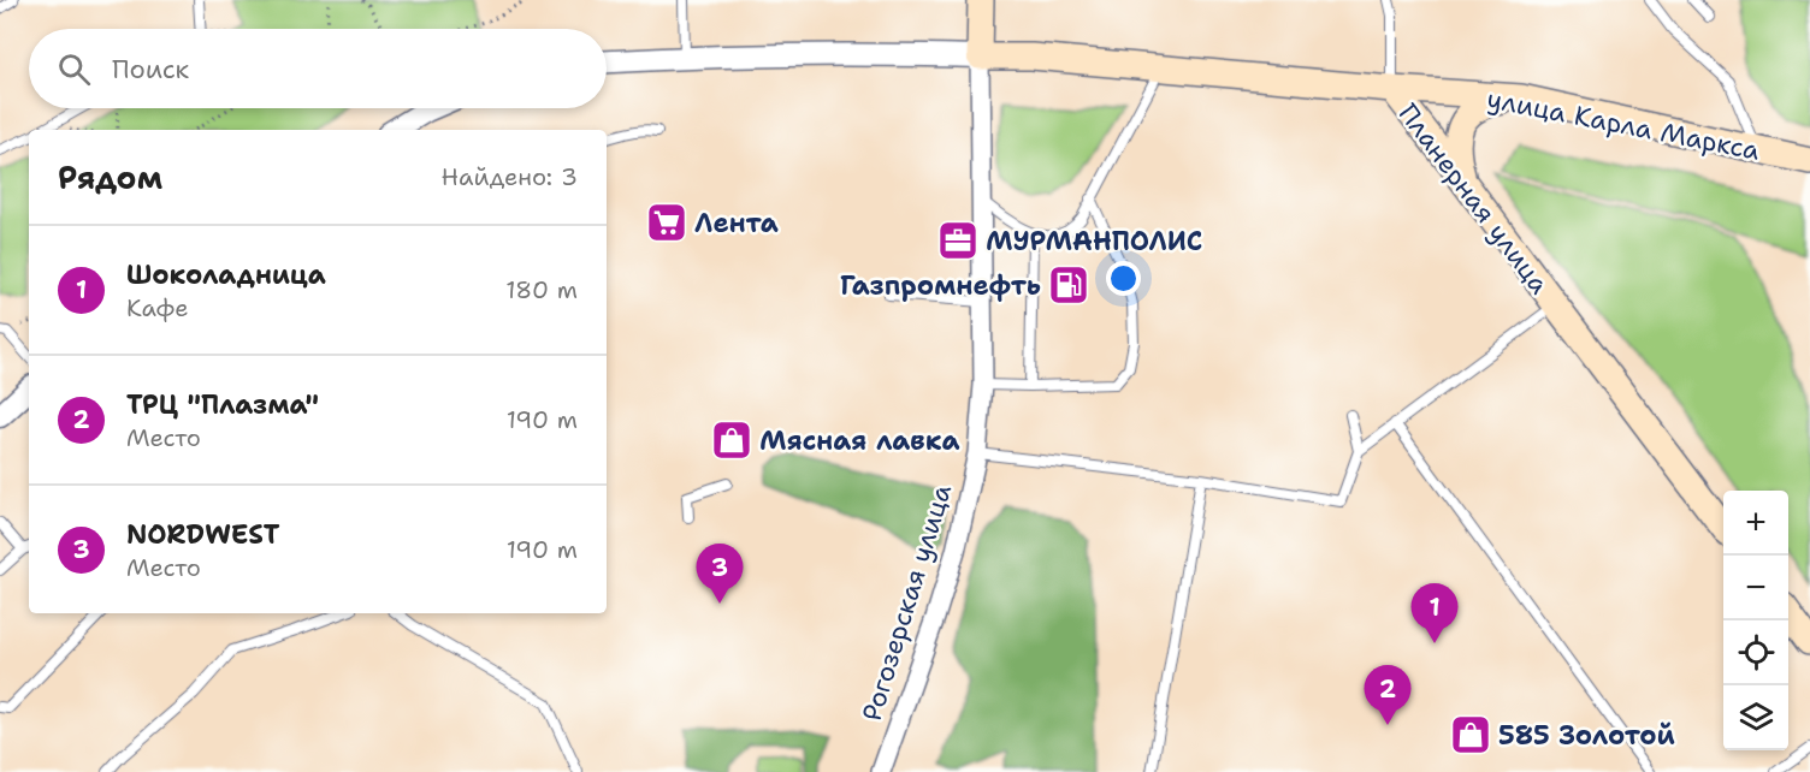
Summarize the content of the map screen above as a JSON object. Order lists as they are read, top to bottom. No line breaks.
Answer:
{"streets":{"main road":["улица Карла Маркса","Планерная улица"],"street":["Рогозерская улица"]},"crossings":[["улица Карла Маркса","Планерная улица"],["Планерная улица","Рогозерская улица"]],"places":{"supermarket":["Лента"],"office":["МУРМАНПОЛИС"],"fuel station":["Газпромнефть"],"shop":["Мясная лавка","585 Золотой"]},"page":{"search":"Поиск","heading":["Рядом","Найдено: 3"],"list":[{"mark":"1","name":"Шоколадница","note":"Кафе","value":"180 m"},{"mark":"2","name":"ТРЦ \"Плазма\"","note":"Место","value":"190 m"},{"mark":"3","name":"NORDWEST","note":"Место","value":"190 m"}],"map_buttons":["+","−"],"pins":["3","1","2"]}}
